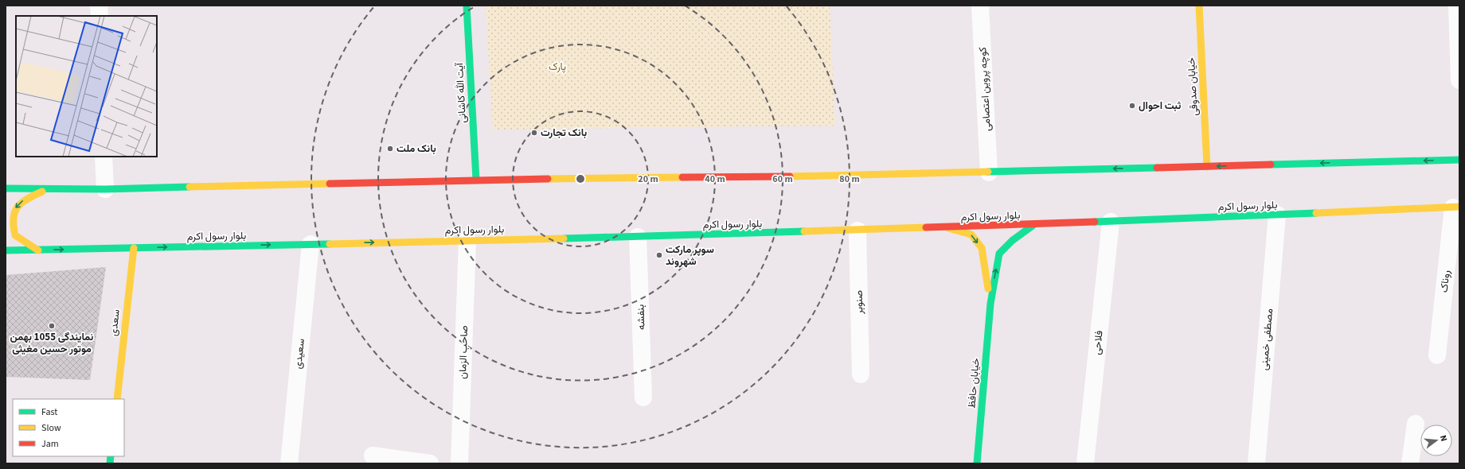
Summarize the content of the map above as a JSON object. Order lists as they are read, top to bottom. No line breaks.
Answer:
{"streets":{"main road":["خیابان صدوقی","آیت الله کاشانی","بلوار رسول اکرم","سعدی","خیابان حافظ"],"street":["کوچه پروین اعتصامی","روناک","صنوبر","بنفشه","مصطفی خمینی","فلاحی","صاحب الزمان","سعیدی"]},"crossings":[["بلوار رسول اکرم","روناک"],["بلوار رسول اکرم","صنوبر"],["بلوار رسول اکرم","بنفشه"],["بلوار رسول اکرم","سعدی"],["بلوار رسول اکرم","مصطفی خمینی"],["بلوار رسول اکرم","فلاحی"],["بلوار رسول اکرم","صاحب الزمان"],["بلوار رسول اکرم","سعیدی"]],"parks":["پارک"],"places":["ثبت احوال","بانک تجارت","بانک ملت","سوپر مارکت شهروند","نمایندگی 1055 بهمن موتور حسین مغیثی"],"legend":["Fast","Slow","Jam"],"north":"right","rings":["20 m","40 m","60 m","80 m"]}
